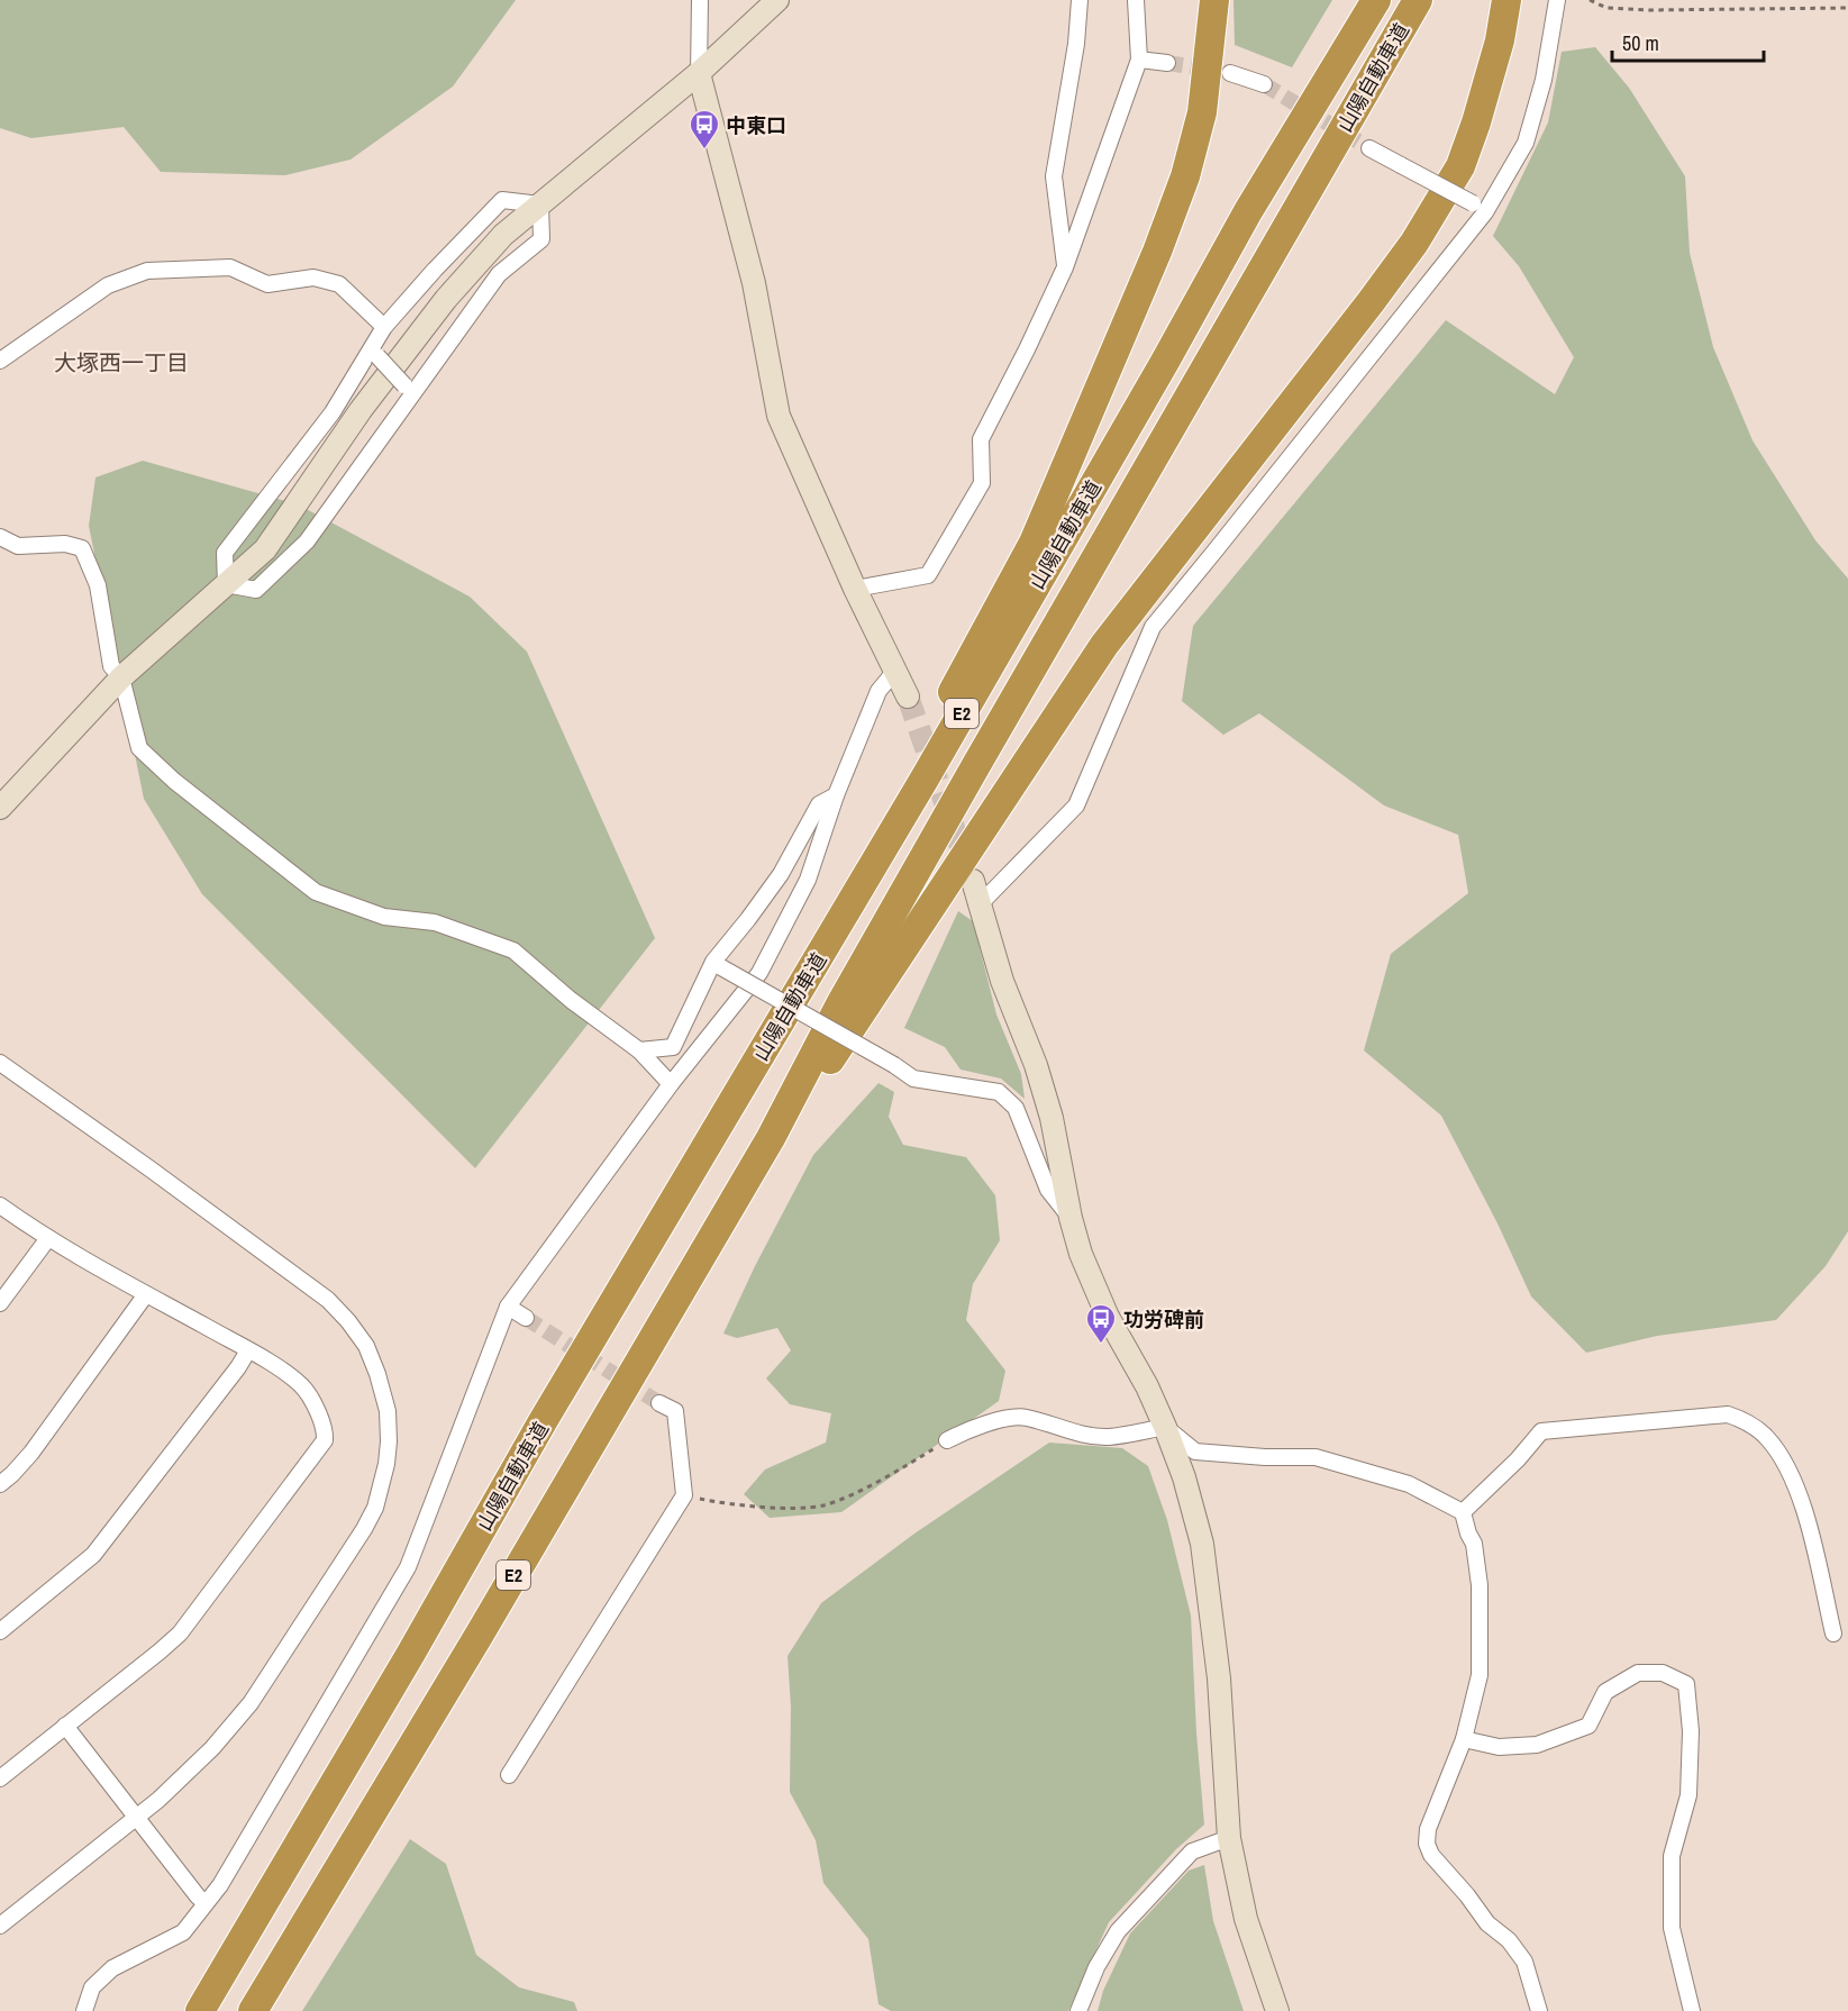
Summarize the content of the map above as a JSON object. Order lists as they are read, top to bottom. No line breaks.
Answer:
{"streets":{"highway":["山陽自動車道","E2"]},"districts":["大塚西一丁目"],"places":{"bus stop":["中東口","功労碑前"]},"scale_bar":"50 m"}
